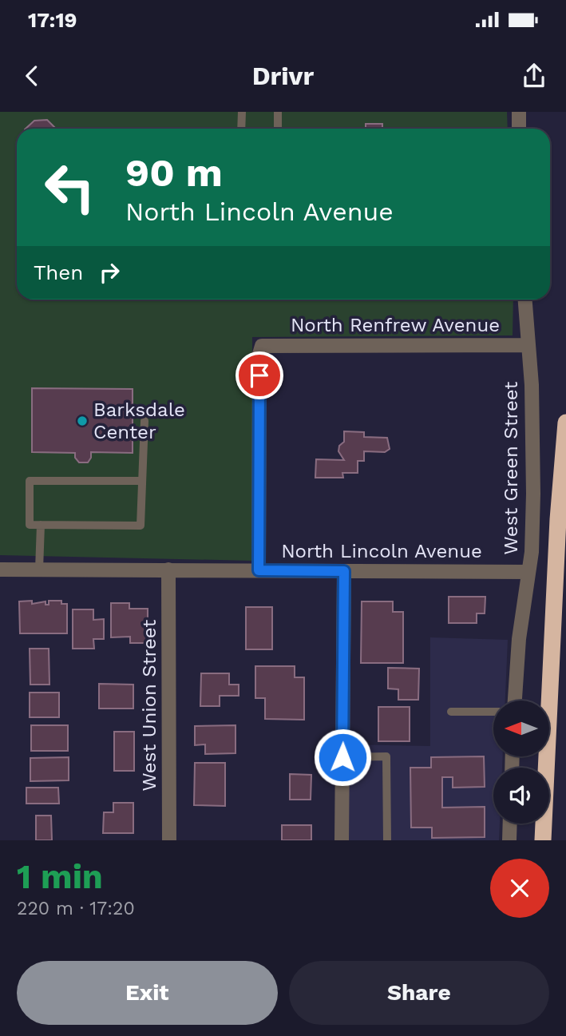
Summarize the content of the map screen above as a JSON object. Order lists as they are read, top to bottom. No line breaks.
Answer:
{"streets":{"street":["North Renfrew Avenue","West Green Street","North Lincoln Avenue","West Union Street"]},"crossings":[["North Renfrew Avenue","West Green Street"],["North Renfrew Avenue","North Lincoln Avenue"],["West Green Street","North Lincoln Avenue"],["North Lincoln Avenue","West Union Street"]],"places":["Barksdale Center"],"north":"left","page":{"status":"17:19","header":"Drivr","turn":["90 m","North Lincoln Avenue"],"then":"Then","heading":["1 min","220 m · 17:20"],"buttons":["Exit","Share"]}}
